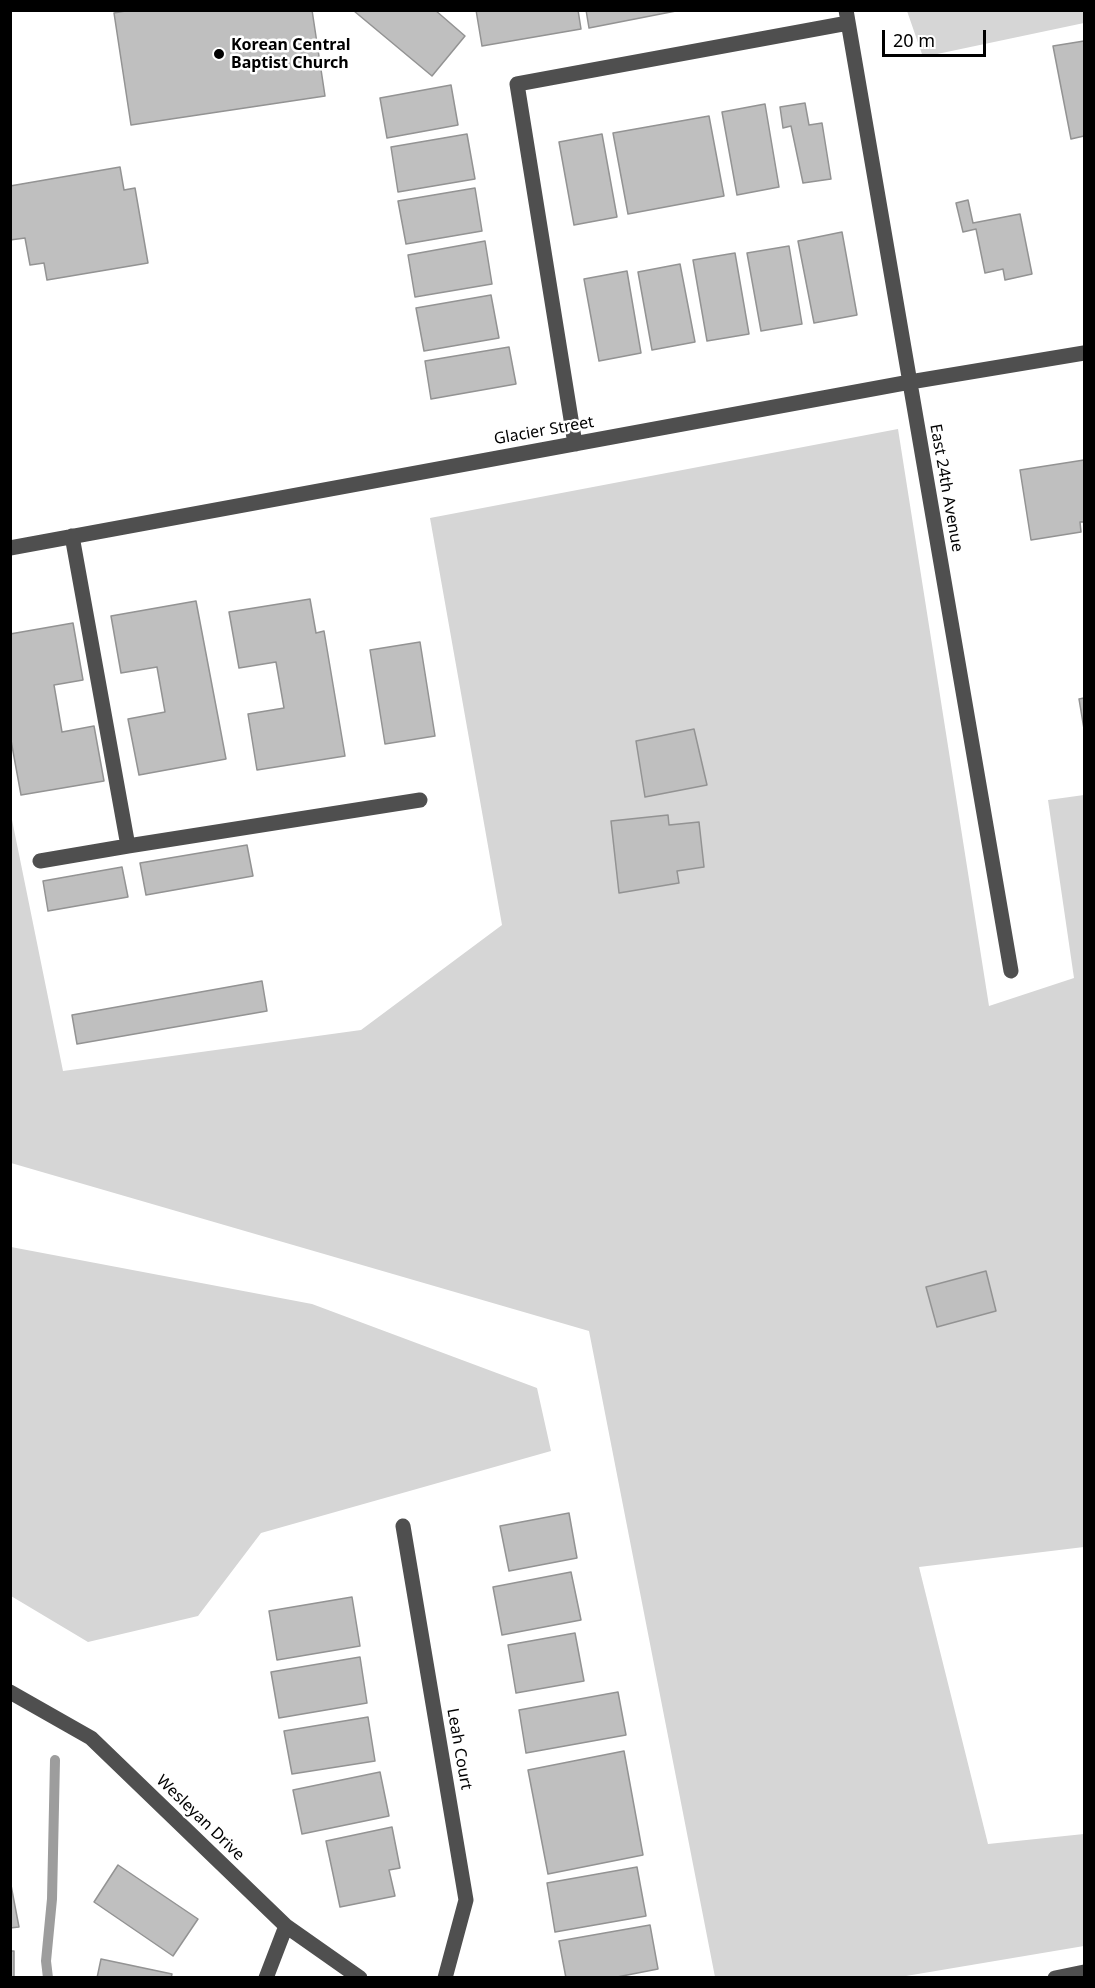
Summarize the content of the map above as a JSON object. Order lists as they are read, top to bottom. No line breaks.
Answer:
{"streets":{"street":["Glacier Street","East 24th Avenue","Leah Court","Wesleyan Drive"]},"crossings":[["Glacier Street","East 24th Avenue"]],"places":["Korean Central Baptist Church"],"scale_bar":"20 m"}
